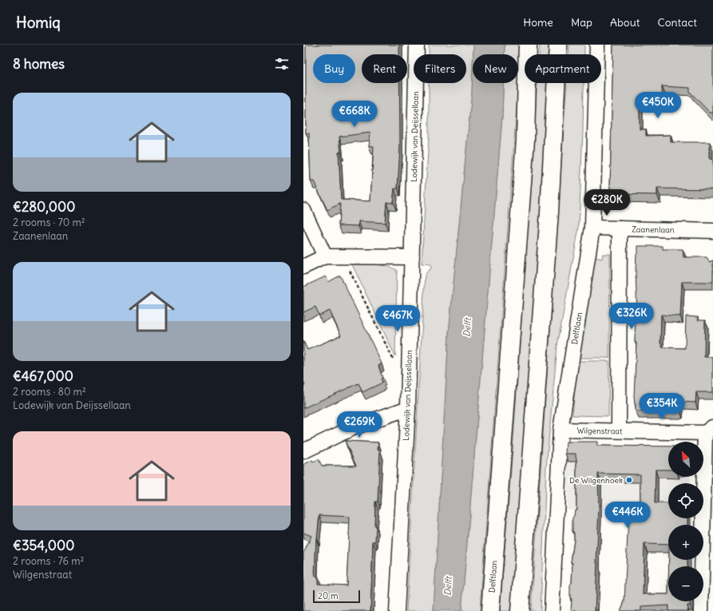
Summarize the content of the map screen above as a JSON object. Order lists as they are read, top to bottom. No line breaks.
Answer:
{"streets":{"main road":["Delftlaan"],"street":["Lodewijk van Deijssellaan","Zaanenlaan","Wilgenstraat"]},"crossings":[["Zaanenlaan","Delftlaan"],["Delftlaan","Wilgenstraat"]],"water":["Delft"],"places":["De Wilgenhoek"],"scale_bar":"20 m","north":"top left","page":{"header":"Homiq","nav":["Home","Map","About","Contact"],"heading":"8 homes","chip":["Buy","Rent","Filters","New","Apartment"],"list":[{"name":"€280,000","note":"2 rooms · 70 m² · Zaanenlaan"},{"name":"€467,000","note":"2 rooms · 80 m² · Lodewijk van Deijssellaan"},{"name":"€354,000","note":"2 rooms · 76 m² · Wilgenstraat"}],"price":["€450K","€668K","€280K","€326K","€467K","€354K","€269K","€446K"],"map_buttons":["+","−"],"scale":"20 m"}}
